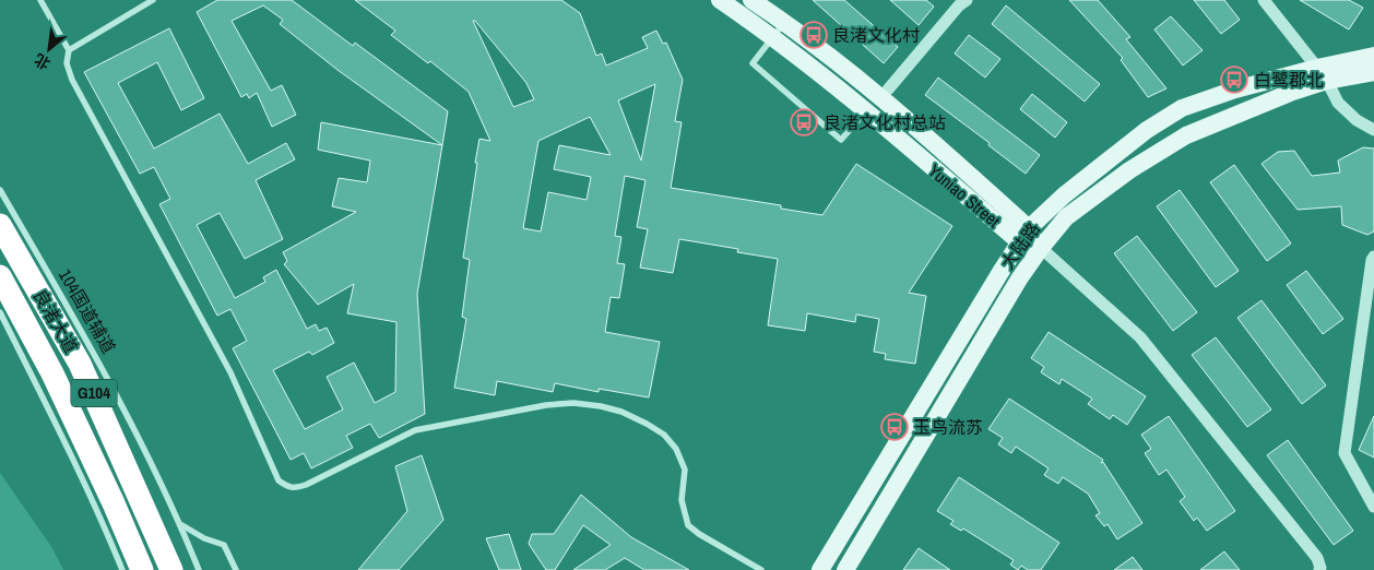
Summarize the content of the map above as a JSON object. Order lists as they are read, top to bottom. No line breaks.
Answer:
{"streets":{"highway":["良渚大道","G104"],"main road":["Yuniao Street","大陆路"],"lane":["104国道辅道"]},"crossings":[["Yuniao Street","大陆路"]],"places":{"bus stop":["良渚文化村","白鹭郡北","良渚文化村总站","玉鸟流苏"]},"north":"bottom left"}
